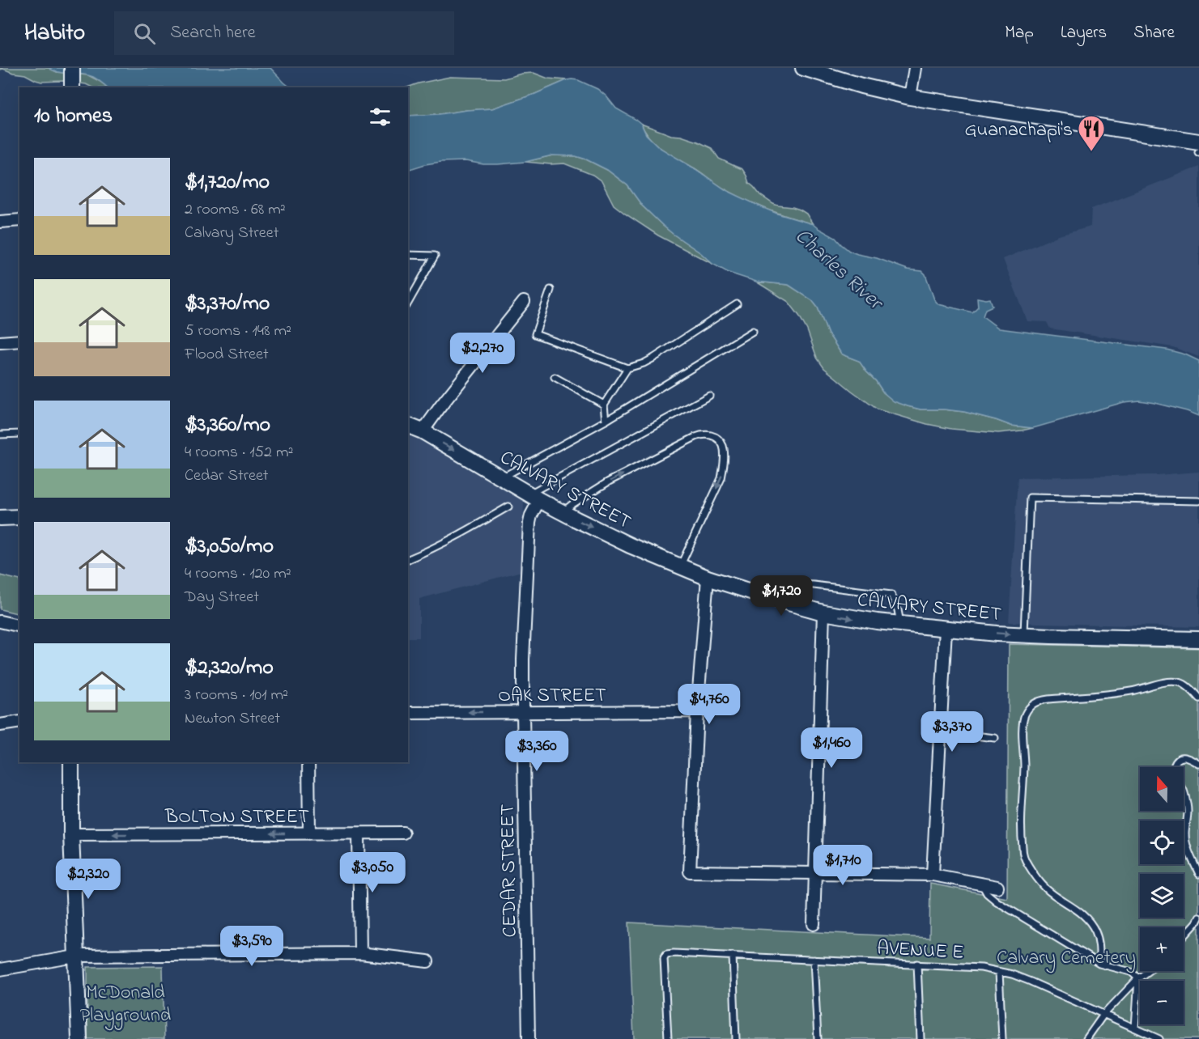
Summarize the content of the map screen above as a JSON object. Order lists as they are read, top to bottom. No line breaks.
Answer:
{"streets":{"street":["CALVARY STREET","OAK STREET","BOLTON STREET","CEDAR STREET"],"lane":["AVENUE E"]},"crossings":[["CALVARY STREET","CEDAR STREET"],["OAK STREET","CEDAR STREET"]],"one_way":["CALVARY STREET","OAK STREET","BOLTON STREET"],"water":["Charles River"],"parks":["Calvary Cemetery","McDonald Playground"],"places":{"restaurant":["Guanachapi's"]},"north":"top","page":{"header":"Habito","search":"Search here","nav":["Map","Layers","Share"],"heading":"10 homes","list":[{"name":"$1,720/mo","note":"2 rooms · 68 m² · Calvary Street"},{"name":"$3,370/mo","note":"5 rooms · 148 m² · Flood Street"},{"name":"$3,360/mo","note":"4 rooms · 152 m² · Cedar Street"},{"name":"$3,050/mo","note":"4 rooms · 120 m² · Day Street"},{"name":"$2,320/mo","note":"3 rooms · 101 m² · Newton Street"}],"price":["$2,270","$1,720","$4,760","$3,370","$1,460","$3,360","$1,710","$3,050","$2,320","$3,590"],"map_buttons":["+","−"]}}
